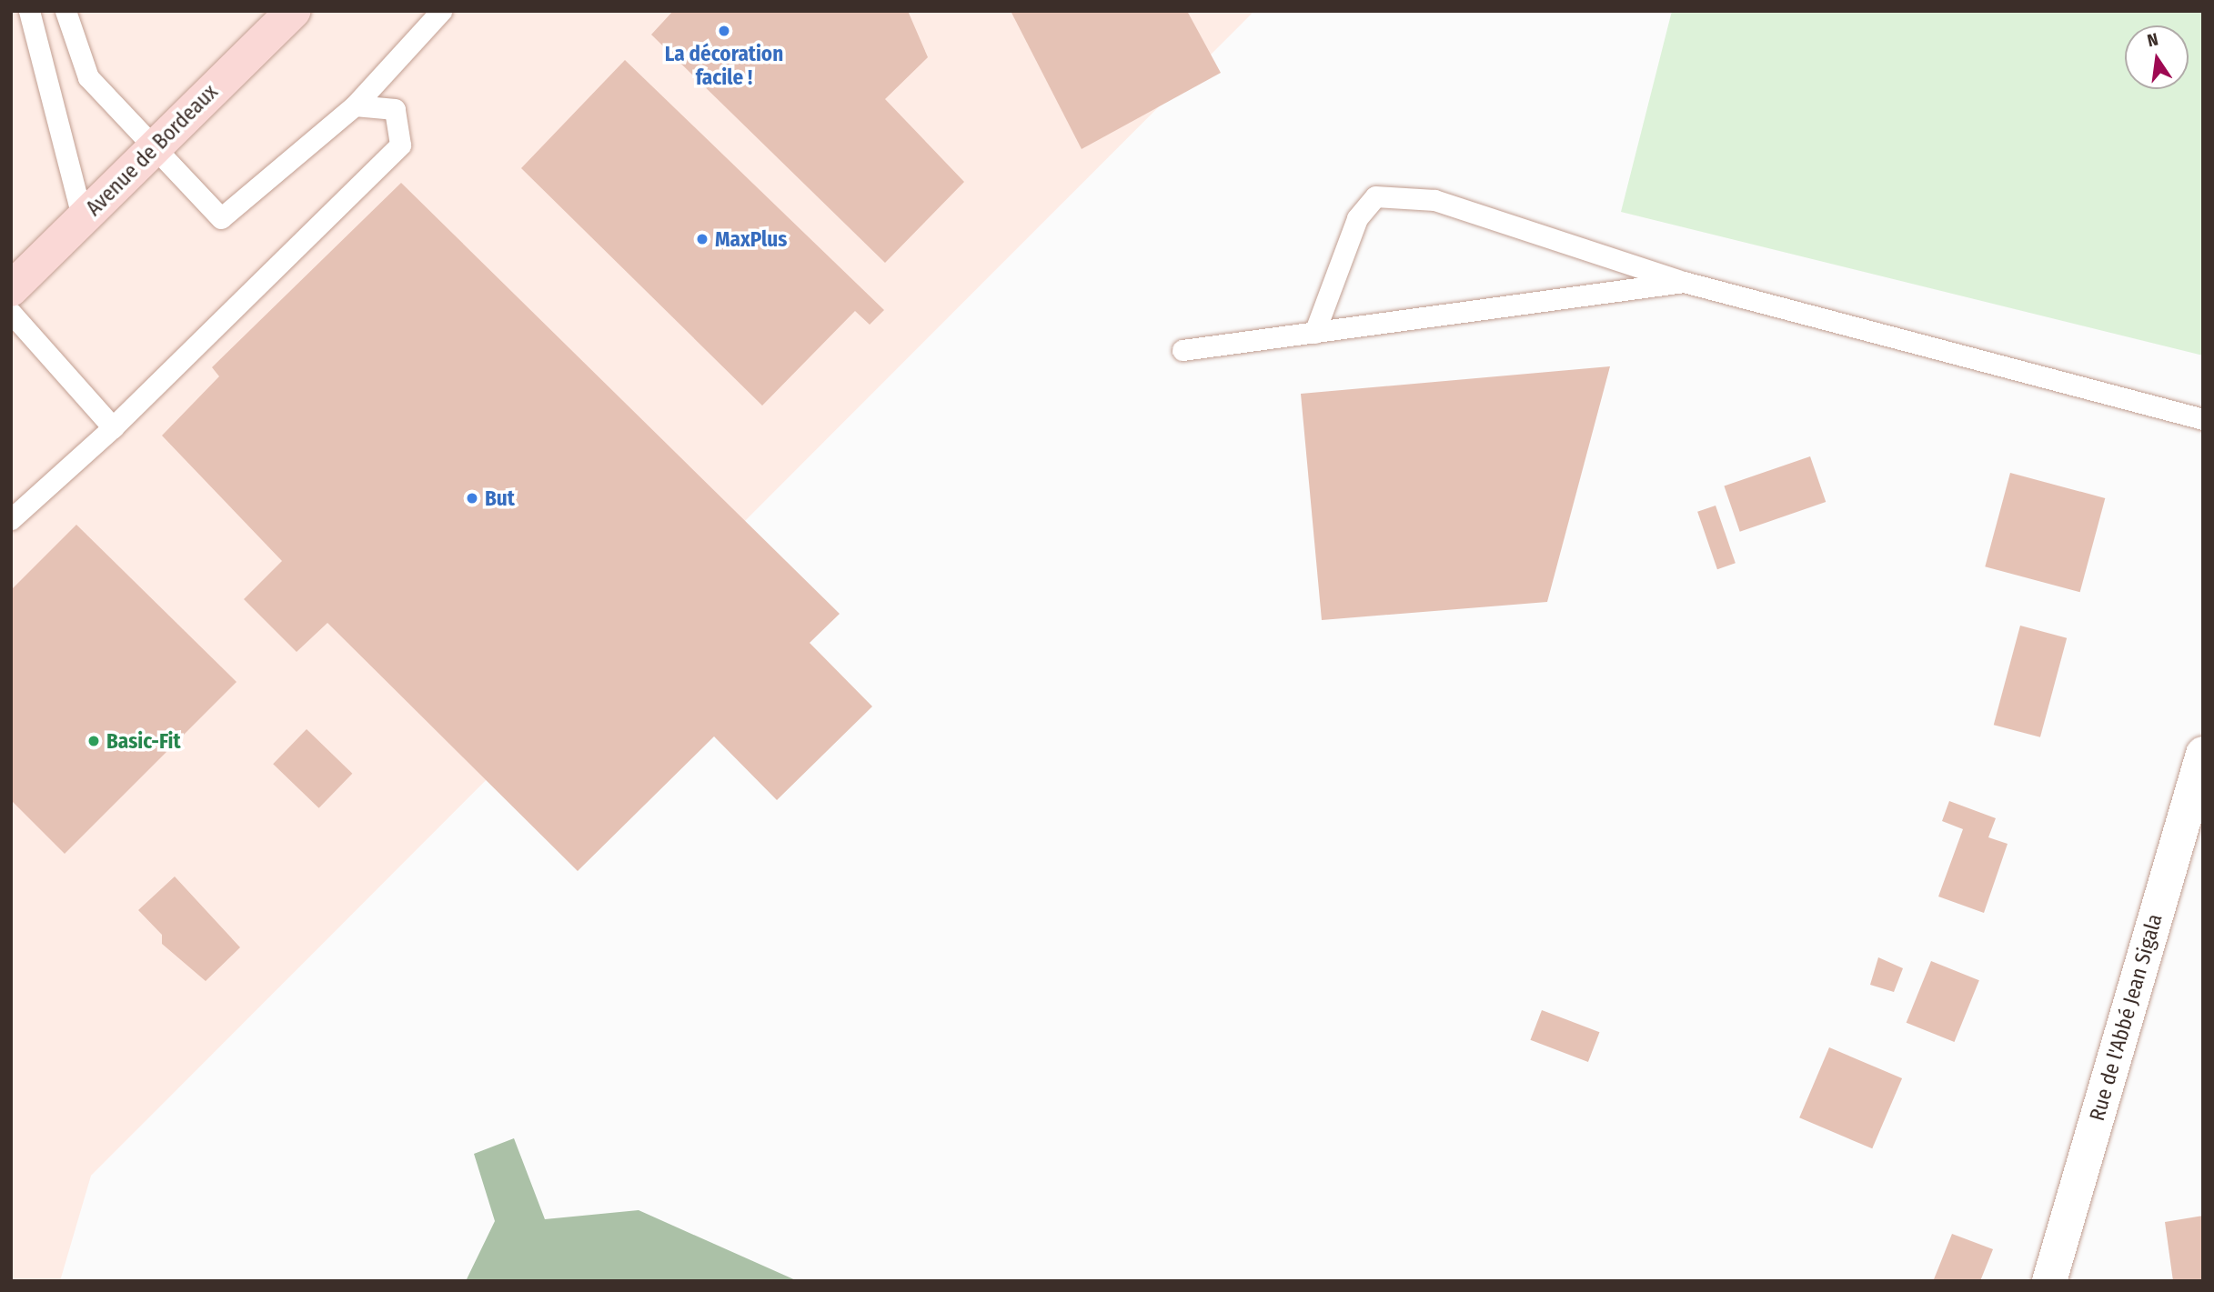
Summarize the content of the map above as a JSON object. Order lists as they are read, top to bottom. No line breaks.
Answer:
{"streets":{"main road":["Avenue de Bordeaux"],"street":["Rue de l'Abbé Jean Sigala"]},"places":["La décoration facile !","MaxPlus","But","Basic-Fit"],"north":"top"}
